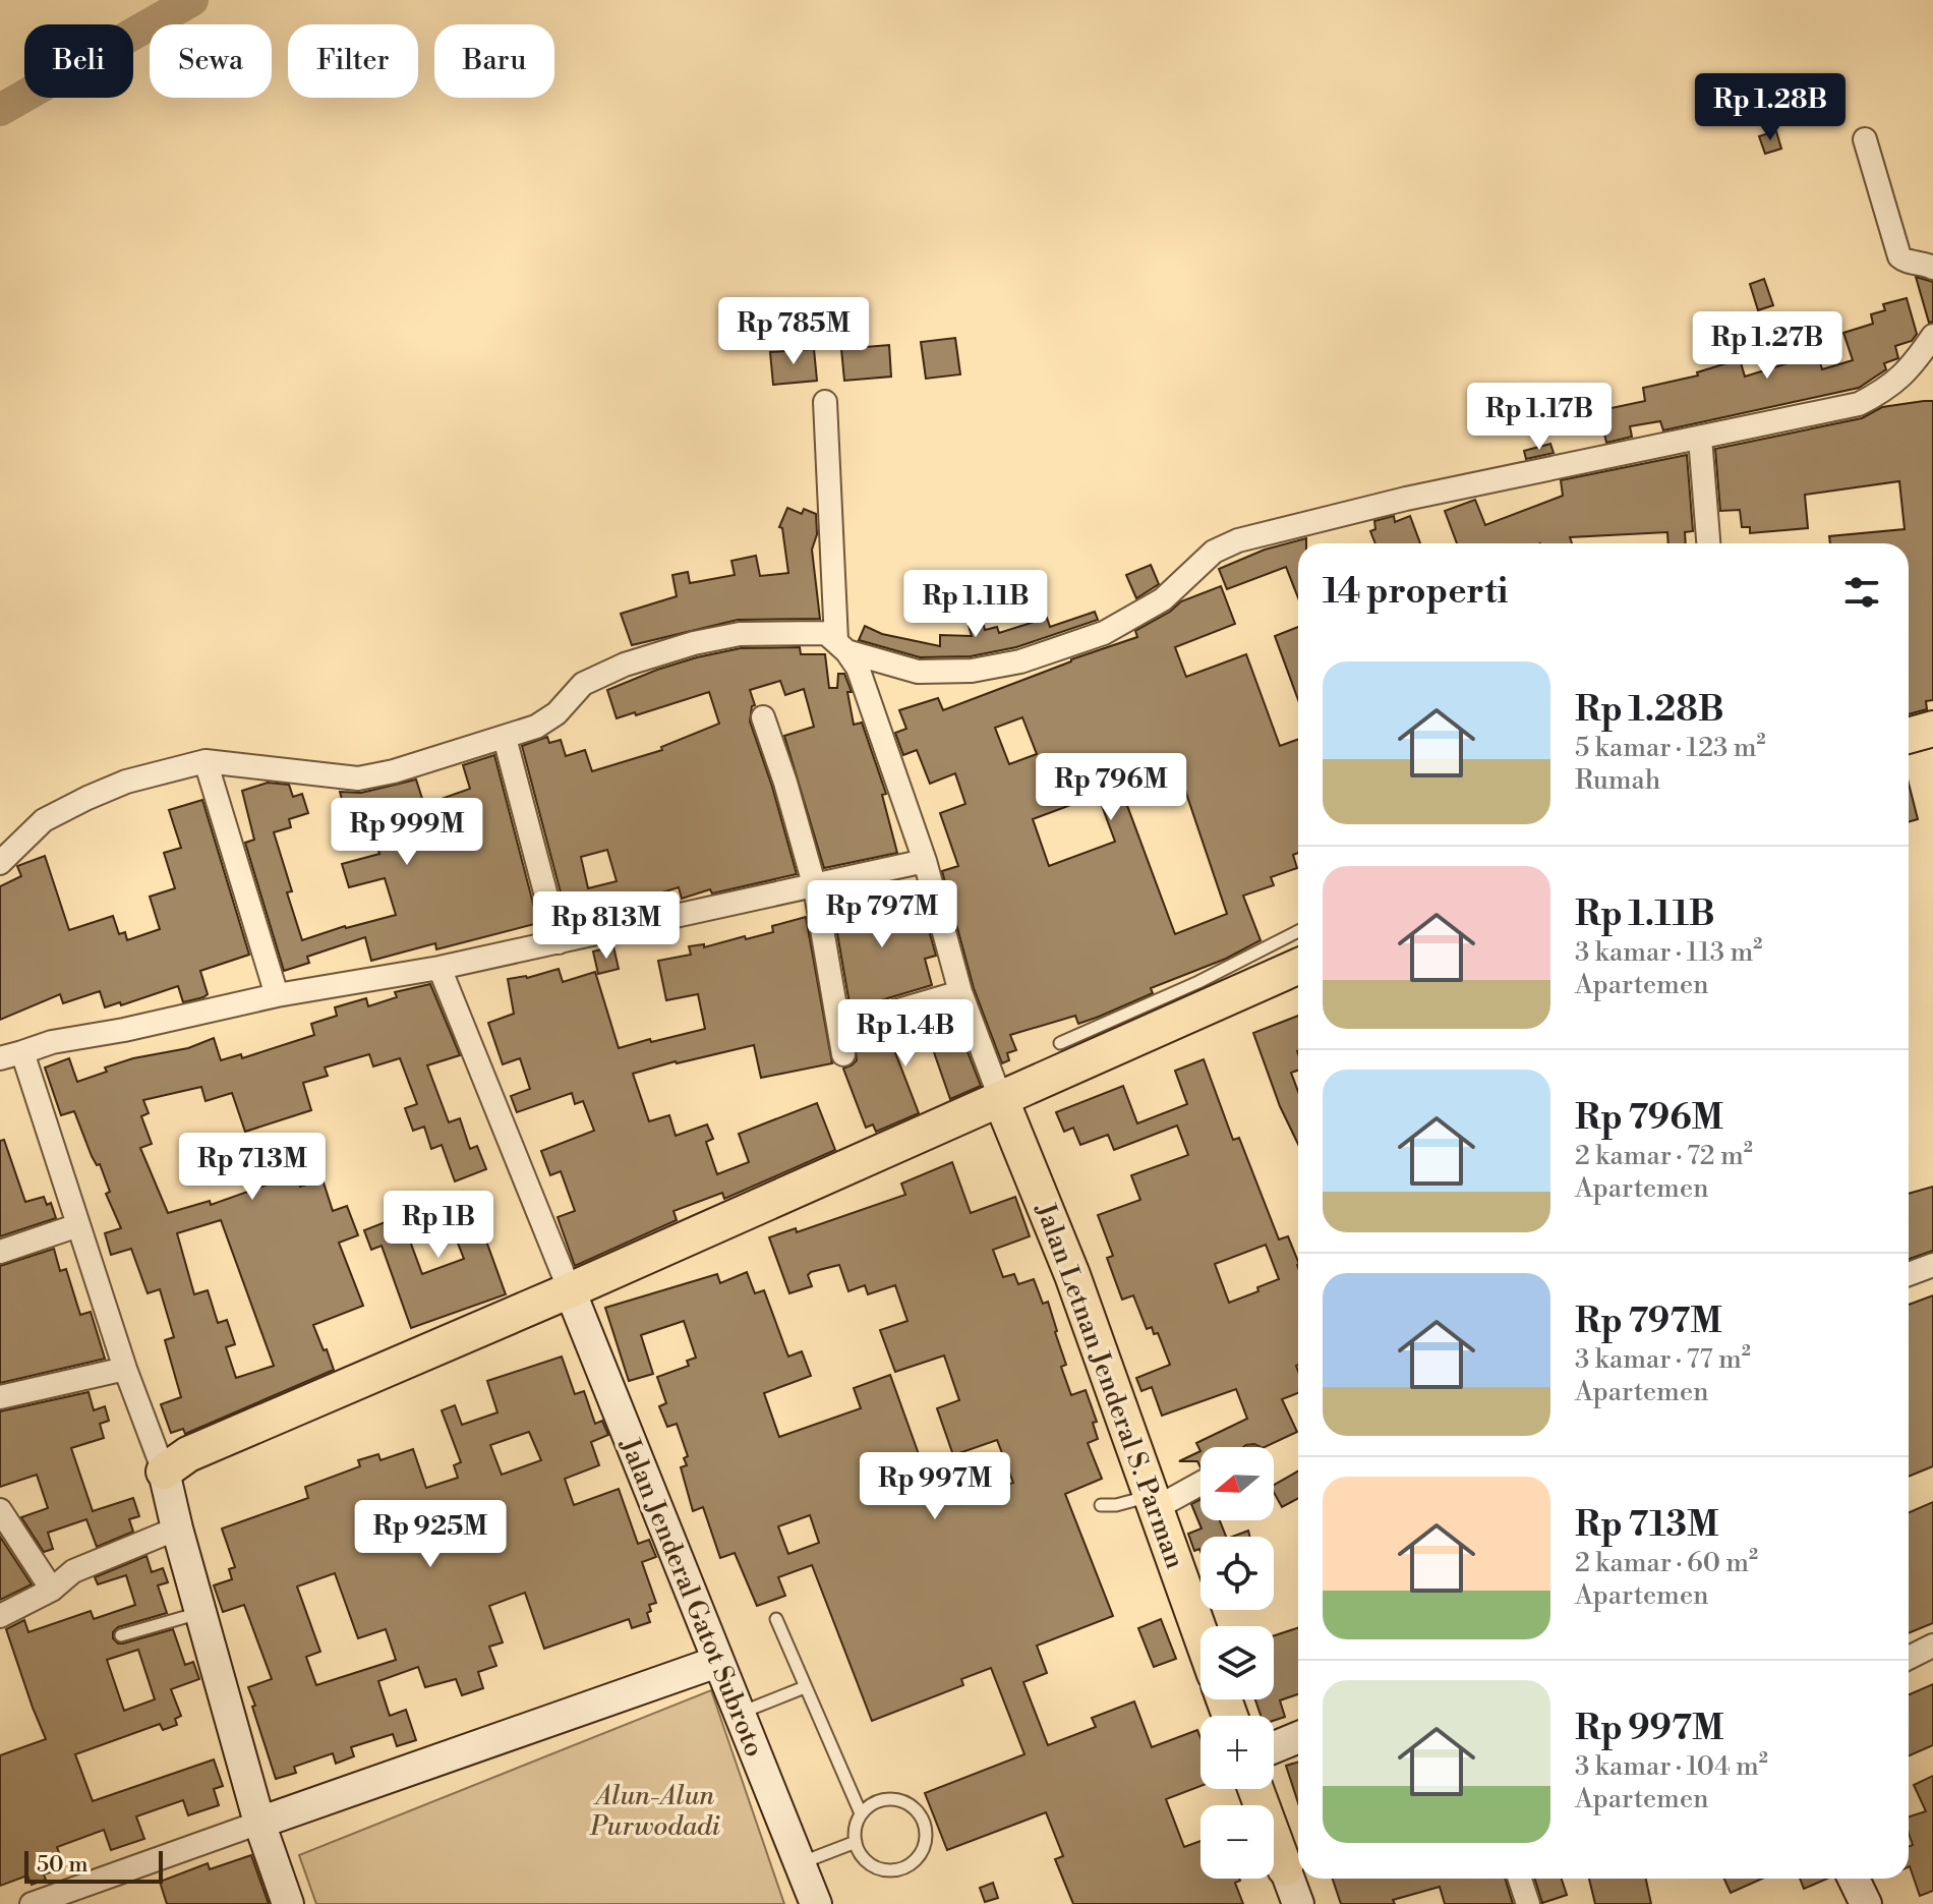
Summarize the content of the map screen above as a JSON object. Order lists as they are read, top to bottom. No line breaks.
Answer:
{"streets":{"main road":["Jalan Letnan Jenderal S. Parman","Jalan Jenderal Gatot Subroto"]},"parks":["Alun-Alun Purwodadi"],"scale_bar":"50 m","north":"left","page":{"chip":["Beli","Sewa","Filter","Baru"],"price":["Rp 1.28B","Rp 785M","Rp 1.27B","Rp 1.17B","Rp 1.11B","Rp 796M","Rp 999M","Rp 797M","Rp 813M","Rp 1.4B","Rp 713M","Rp 1B","Rp 997M","Rp 925M"],"heading":"14 properti","list":[{"name":"Rp 1.28B","note":"5 kamar · 123 m² · Rumah"},{"name":"Rp 1.11B","note":"3 kamar · 113 m² · Apartemen"},{"name":"Rp 796M","note":"2 kamar · 72 m² · Apartemen"},{"name":"Rp 797M","note":"3 kamar · 77 m² · Apartemen"},{"name":"Rp 713M","note":"2 kamar · 60 m² · Apartemen"},{"name":"Rp 997M","note":"3 kamar · 104 m² · Apartemen"}],"map_buttons":["+","−"],"scale":"50 m"}}
